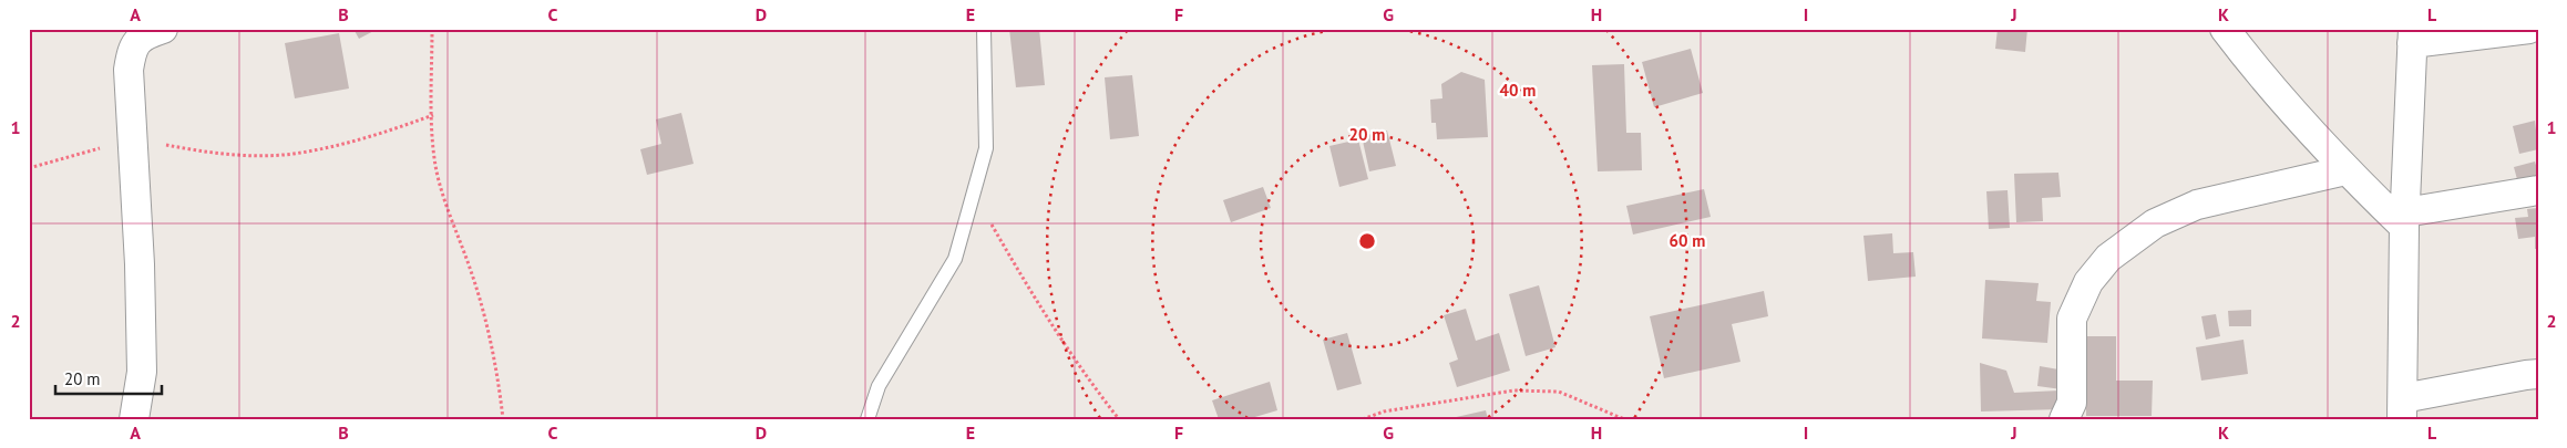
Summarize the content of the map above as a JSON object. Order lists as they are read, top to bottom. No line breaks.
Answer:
{"scale_bar":"20 m","grid":{"columns":["A","B","C","D","E","F","G","H","I","J","K","L"],"rows":["1","2"]},"rings":["40 m","20 m","60 m"]}
